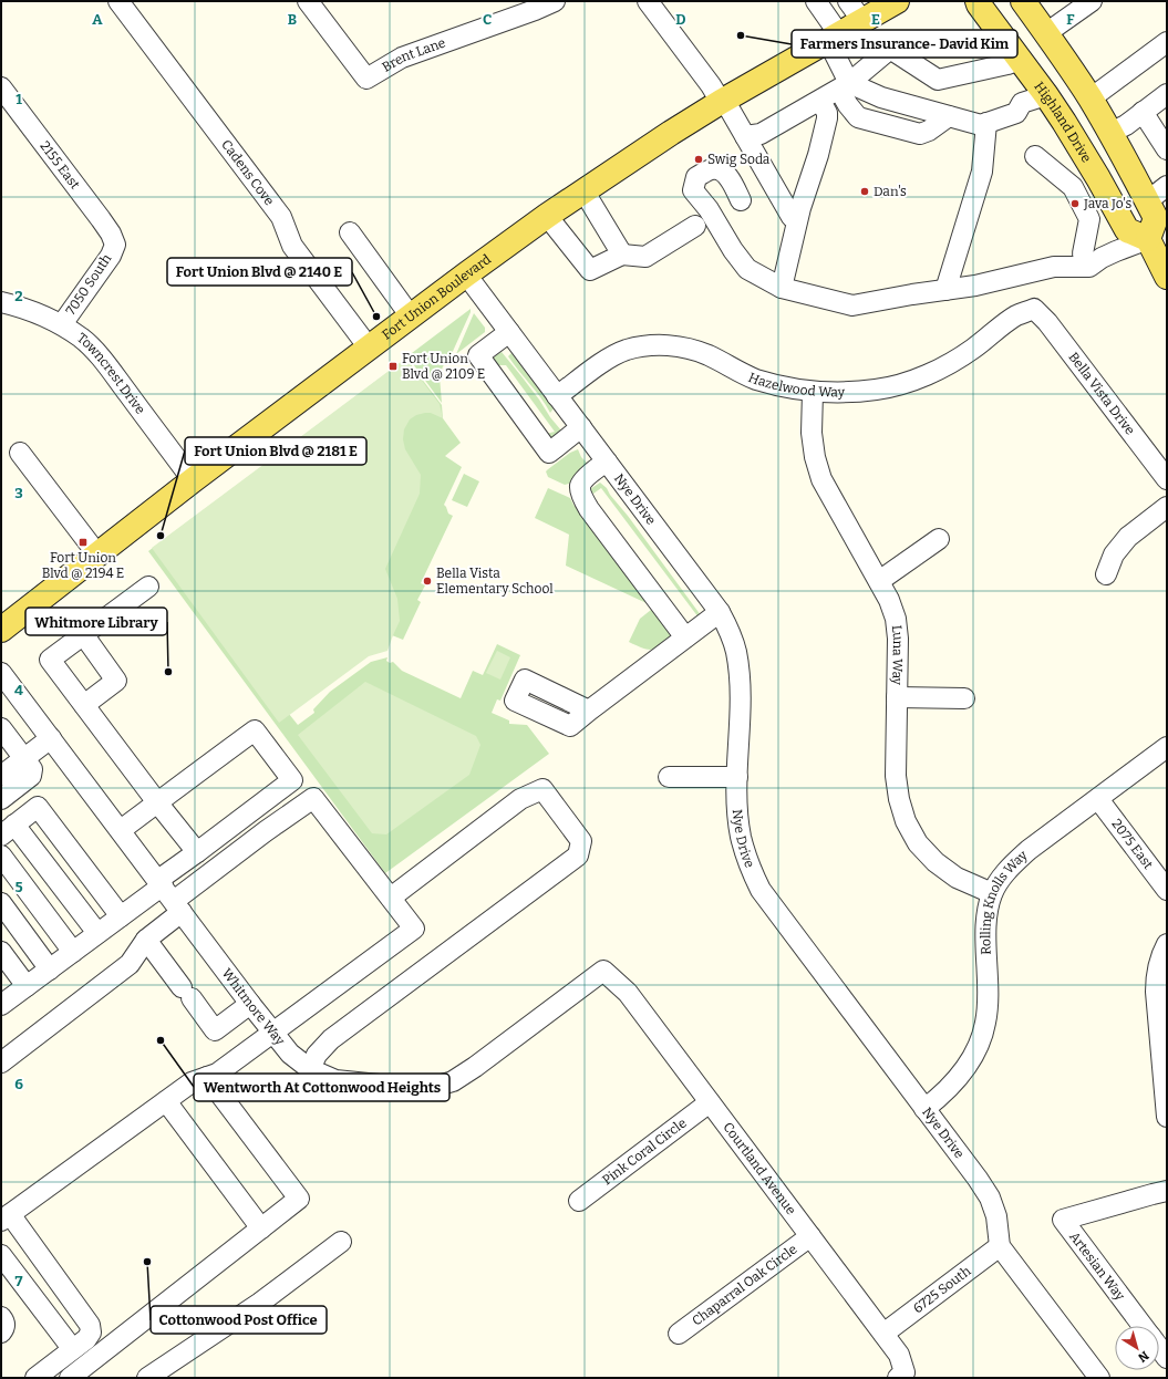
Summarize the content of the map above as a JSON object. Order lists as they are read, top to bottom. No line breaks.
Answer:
{"streets":{"main road":["Highland Drive","Fort Union Boulevard"],"street":["Brent Lane","2155 East","Cadens Cove","7050 South","Towncrest Drive","Hazelwood Way","Bella Vista Drive","Nye Drive","Luna Way","2075 East","Rolling Knolls Way","Whitmore Way","Pink Coral Circle","Courtland Avenue","Artesian Way","Chaparral Oak Circle","6725 South"]},"crossings":[["2155 East","7050 South"],["Cadens Cove","Fort Union Boulevard"],["7050 South","Towncrest Drive"],["Fort Union Boulevard","Towncrest Drive"],["Fort Union Boulevard","Nye Drive"],["Hazelwood Way","Bella Vista Drive"],["Hazelwood Way","Nye Drive"],["Hazelwood Way","Luna Way"],["Nye Drive","Rolling Knolls Way"],["Nye Drive","6725 South"],["Luna Way","Rolling Knolls Way"],["2075 East","Rolling Knolls Way"],["Whitmore Way","Courtland Avenue"],["Pink Coral Circle","Courtland Avenue"],["Courtland Avenue","Chaparral Oak Circle"],["Courtland Avenue","6725 South"]],"places":{"other":["Farmers Insurance- David Kim","Swig Soda","Dan's","Java Jo's","Fort Union Blvd @ 2140 E","Fort Union Blvd @ 2181 E","Bella Vista Elementary School","Whitmore Library","Wentworth At Cottonwood Heights","Cottonwood Post Office"],"transit":["Fort Union Blvd @ 2109 E","Fort Union Blvd @ 2194 E"]},"north":"bottom right","grid":{"columns":["A","B","C","D","E","F"],"rows":["1","2","3","4","5","6","7"]}}
